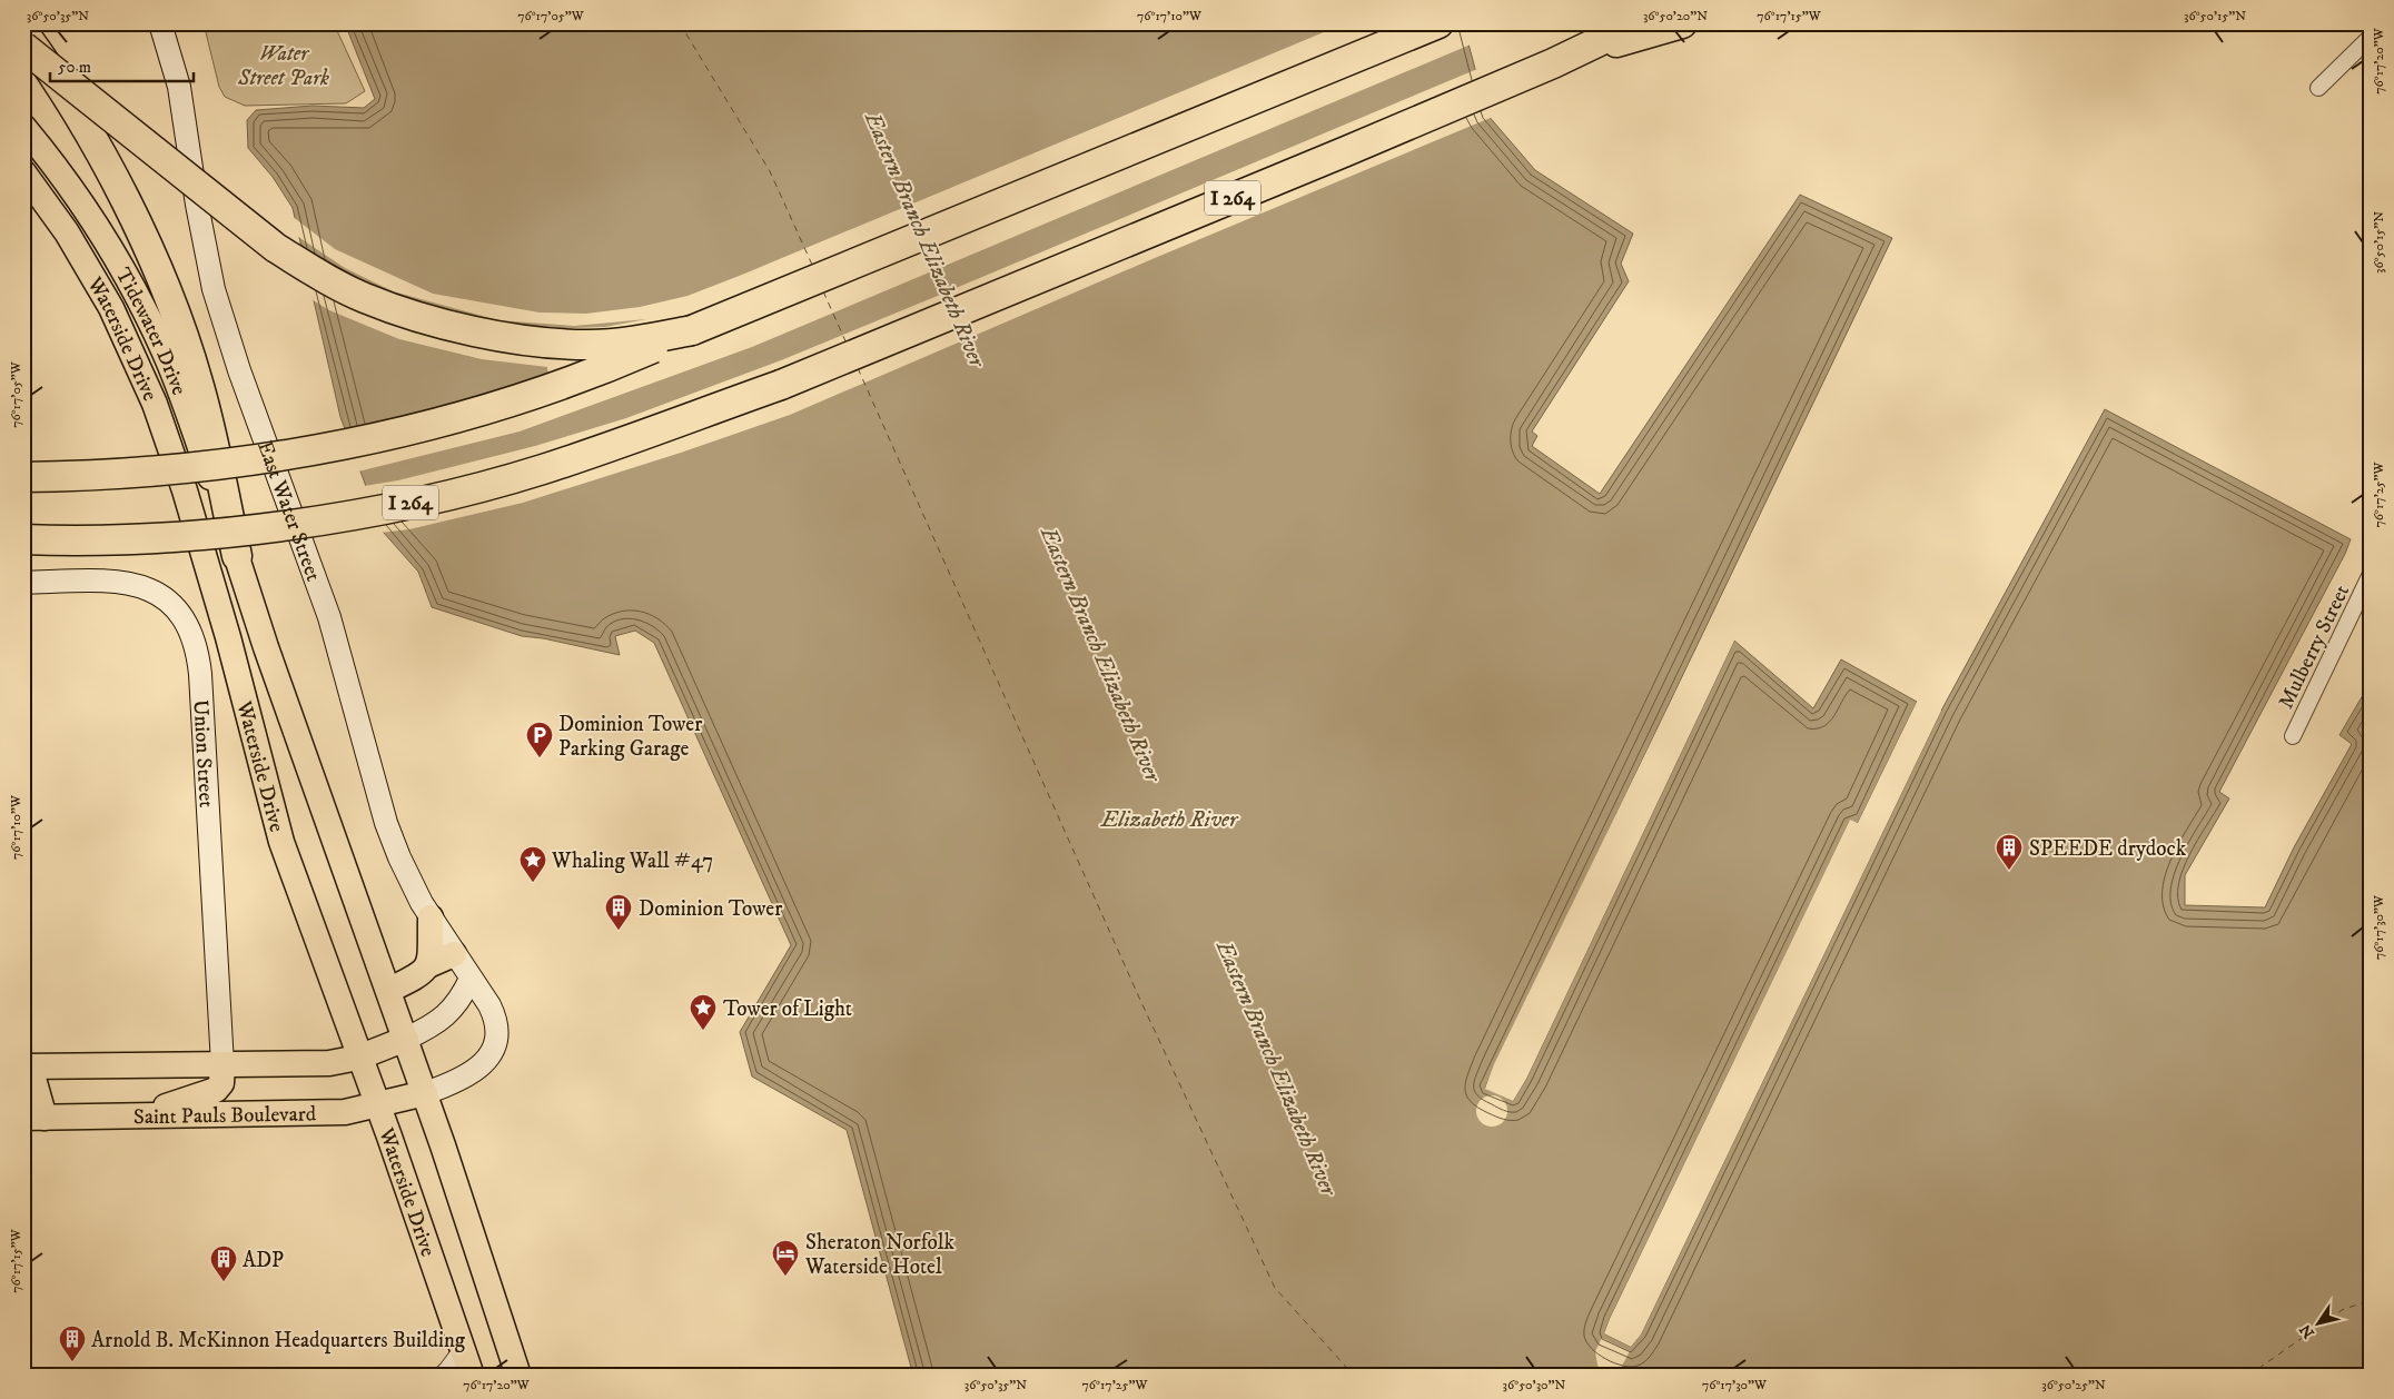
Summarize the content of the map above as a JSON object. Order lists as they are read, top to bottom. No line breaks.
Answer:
{"streets":{"highway":["I 264"],"main road":["Tidewater Drive","Waterside Drive","East Water Street","Union Street","Saint Pauls Boulevard"],"street":["Mulberry Street"]},"crossings":[["Tidewater Drive","Waterside Drive"],["Waterside Drive","East Water Street"],["Waterside Drive","Saint Pauls Boulevard"],["East Water Street","Saint Pauls Boulevard"]],"water":["Eastern Branch Elizabeth River","Elizabeth River"],"parks":["Water Street Park"],"places":{"parking":["Dominion Tower Parking Garage"],"building":["SPEEDE drydock","Dominion Tower","ADP","Arnold B. McKinnon Headquarters Building"],"place":["Whaling Wall #47","Tower of Light"],"hotel":["Sheraton Norfolk Waterside Hotel"]},"scale_bar":"50 m","north":"bottom left","coordinates":["36°50'35\"N","76°17'05\"W","76°17'10\"W","36°50'20\"N","76°17'15\"W","36°50'15\"N","76°17'20\"W","76°17'25\"W","76°17'30\"W","36°50'30\"N","36°50'25\"N"]}
